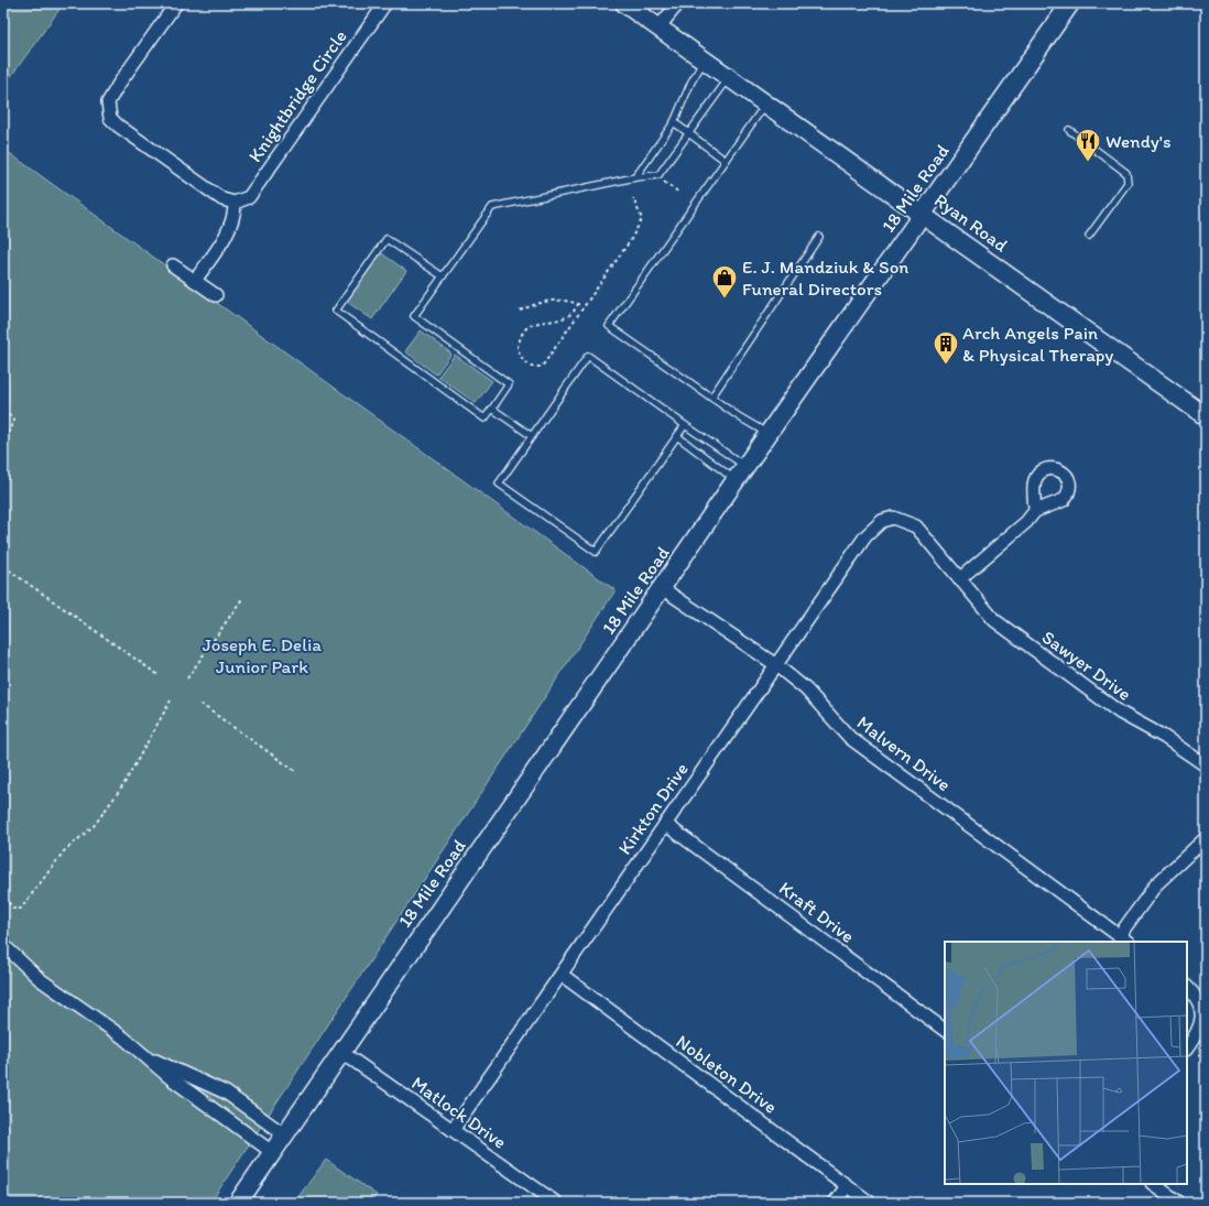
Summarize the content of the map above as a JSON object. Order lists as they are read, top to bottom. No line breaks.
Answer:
{"streets":{"main road":["18 Mile Road","Ryan Road"],"street":["Knightbridge Circle","Sawyer Drive","Malvern Drive","Kirkton Drive","Kraft Drive","Nobleton Drive","Matlock Drive"]},"crossings":[["18 Mile Road","Ryan Road"],["18 Mile Road","Malvern Drive"],["18 Mile Road","Matlock Drive"],["Sawyer Drive","Kirkton Drive"],["Malvern Drive","Kirkton Drive"],["Kirkton Drive","Kraft Drive"],["Kirkton Drive","Nobleton Drive"],["Kirkton Drive","Matlock Drive"]],"parks":["Joseph E. Delia Junior Park"],"places":{"restaurant":["Wendy's"],"shop":["E. J. Mandziuk & Son Funeral Directors"],"building":["Arch Angels Pain & Physical Therapy"]}}
